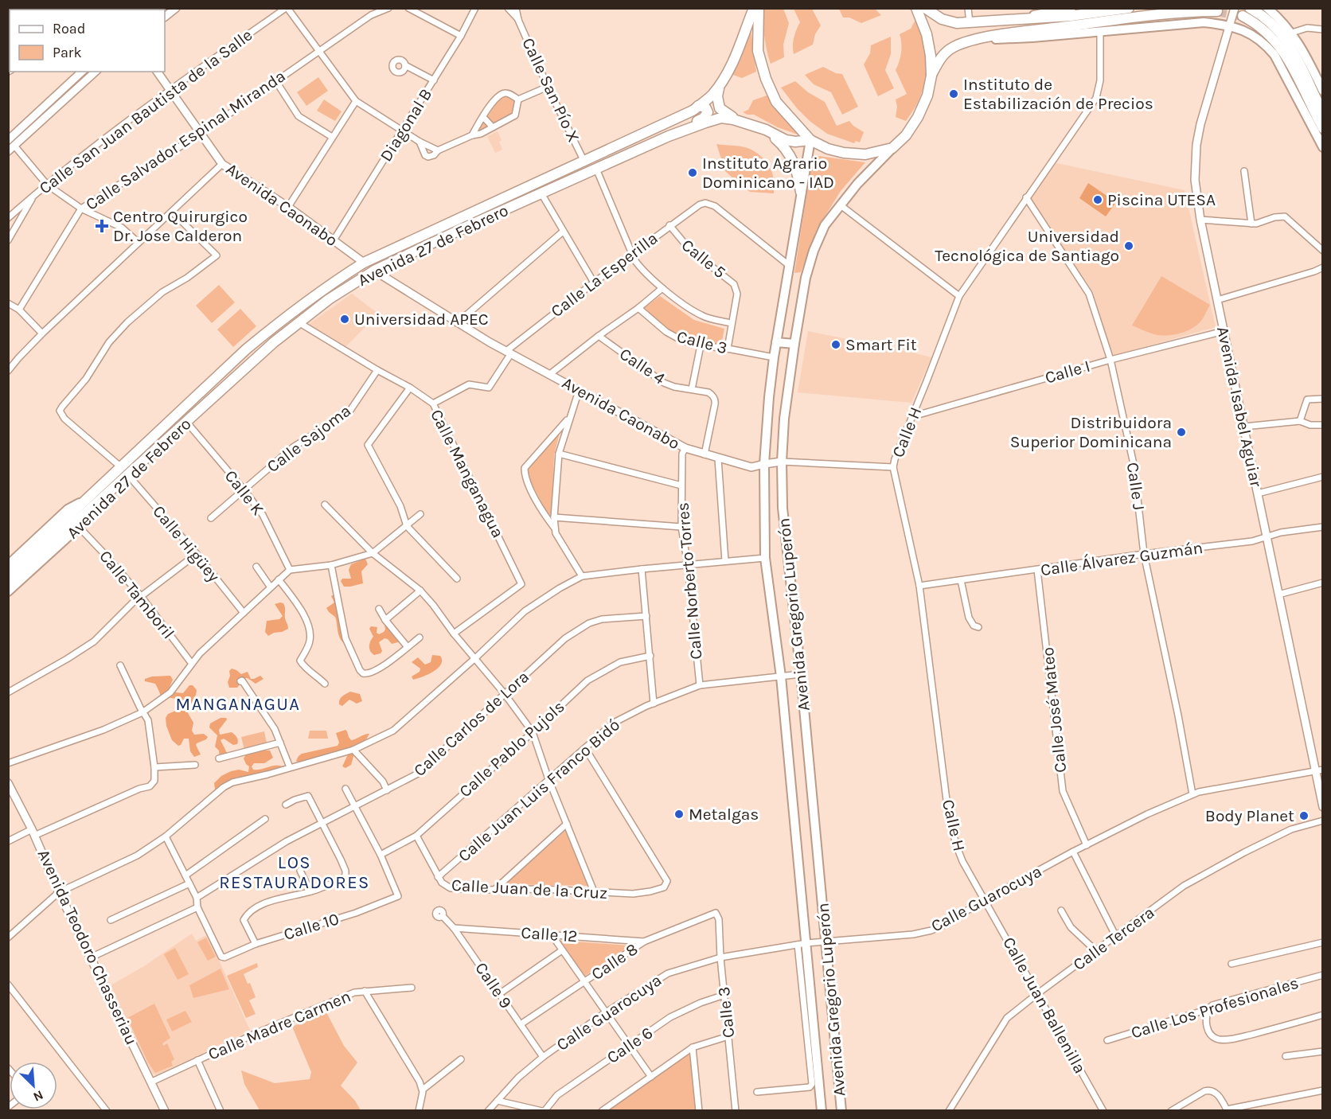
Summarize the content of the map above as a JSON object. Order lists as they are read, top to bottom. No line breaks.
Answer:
{"streets":{"highway":["Avenida 27 de Febrero"],"main road":["Avenida Gregorio Luperón"],"street":["Calle San Pío X","Calle San Juan Bautista de la Salle","Diagonal B","Calle Salvador Espinal Miranda","Avenida Caonabo","Calle 5","Calle La Esperilla","Calle 3","Calle 4","Calle I","Avenida Isabel Aguiar","Calle H","Calle Sajoma","Calle Manganagua","Calle J","Calle K","Calle Higüey","Calle Álvarez Guzmán","Calle Norberto Torres","Calle Tamboril","Calle José Mateo","Calle Carlos de Lora","Calle Pablo Pujols","Calle Juan Luis Franco Bidó","Calle Juan de la Cruz","Calle Guarocuya","Calle 10","Calle 12","Calle Tercera","Avenida Teodoro Chasseriau","Calle 8","Calle 9","Calle Juan Ballenilla","Calle Los Profesionales","Calle Madre Carmen","Calle 6"]},"crossings":[["Calle San Pío X","Avenida 27 de Febrero"],["Calle San Juan Bautista de la Salle","Avenida Caonabo"],["Diagonal B","Avenida Caonabo"],["Calle Salvador Espinal Miranda","Avenida Caonabo"],["Avenida Caonabo","Avenida 27 de Febrero"],["Avenida Caonabo","Calle La Esperilla"],["Avenida Caonabo","Calle 4"],["Avenida Caonabo","Calle H"],["Avenida Caonabo","Calle Norberto Torres"],["Avenida Caonabo","Avenida Gregorio Luperón"],["Avenida 27 de Febrero","Calle Manganagua"],["Avenida 27 de Febrero","Calle K"],["Avenida 27 de Febrero","Calle Higüey"],["Avenida 27 de Febrero","Calle Tamboril"],["Avenida 27 de Febrero","Avenida Gregorio Luperón"],["Calle 5","Calle La Esperilla"],["Calle 5","Calle 3"],["Calle La Esperilla","Calle Manganagua"],["Calle La Esperilla","Avenida Gregorio Luperón"],["Calle 3","Avenida Gregorio Luperón"],["Calle 3","Calle Guarocuya"],["Calle 3","Calle 8"],["Calle 3","Calle 6"],["Calle I","Avenida Isabel Aguiar"],["Calle I","Calle H"],["Calle I","Calle J"],["Avenida Isabel Aguiar","Calle Álvarez Guzmán"],["Avenida Isabel Aguiar","Calle Guarocuya"],["Calle H","Calle J"],["Calle H","Calle Álvarez Guzmán"],["Calle H","Calle Guarocuya"],["Calle H","Calle Juan Ballenilla"],["Calle Sajoma","Calle Manganagua"],["Calle Sajoma","Calle K"],["Calle J","Calle Álvarez Guzmán"],["Calle J","Calle Guarocuya"],["Calle Álvarez Guzmán","Calle José Mateo"],["Calle Norberto Torres","Calle Juan Luis Franco Bidó"],["Avenida Gregorio Luperón","Calle Juan Luis Franco Bidó"],["Avenida Gregorio Luperón","Calle Guarocuya"],["Calle José Mateo","Calle Guarocuya"],["Calle Pablo Pujols","Calle Juan de la Cruz"],["Calle Pablo Pujols","Calle 10"],["Calle Juan Luis Franco Bidó","Calle Juan de la Cruz"],["Calle Guarocuya","Calle 9"],["Calle Guarocuya","Calle Juan Ballenilla"],["Calle 12","Calle 8"],["Calle 12","Calle 9"],["Calle Tercera","Calle Juan Ballenilla"],["Avenida Teodoro Chasseriau","Calle Madre Carmen"],["Calle 8","Calle 9"]],"districts":["MANGANAGUA","LOS RESTAURADORES"],"places":{"other":["Instituto de Estabilización de Precios","Instituto Agrario Dominicano - IAD","Piscina UTESA","Universidad Tecnológica de Santiago","Universidad APEC","Smart Fit","Distribuidora Superior Dominicana","Metalgas","Body Planet"],"health":["Centro Quirurgico Dr. Jose Calderon"]},"legend":["Road","Park"],"north":"bottom right"}
